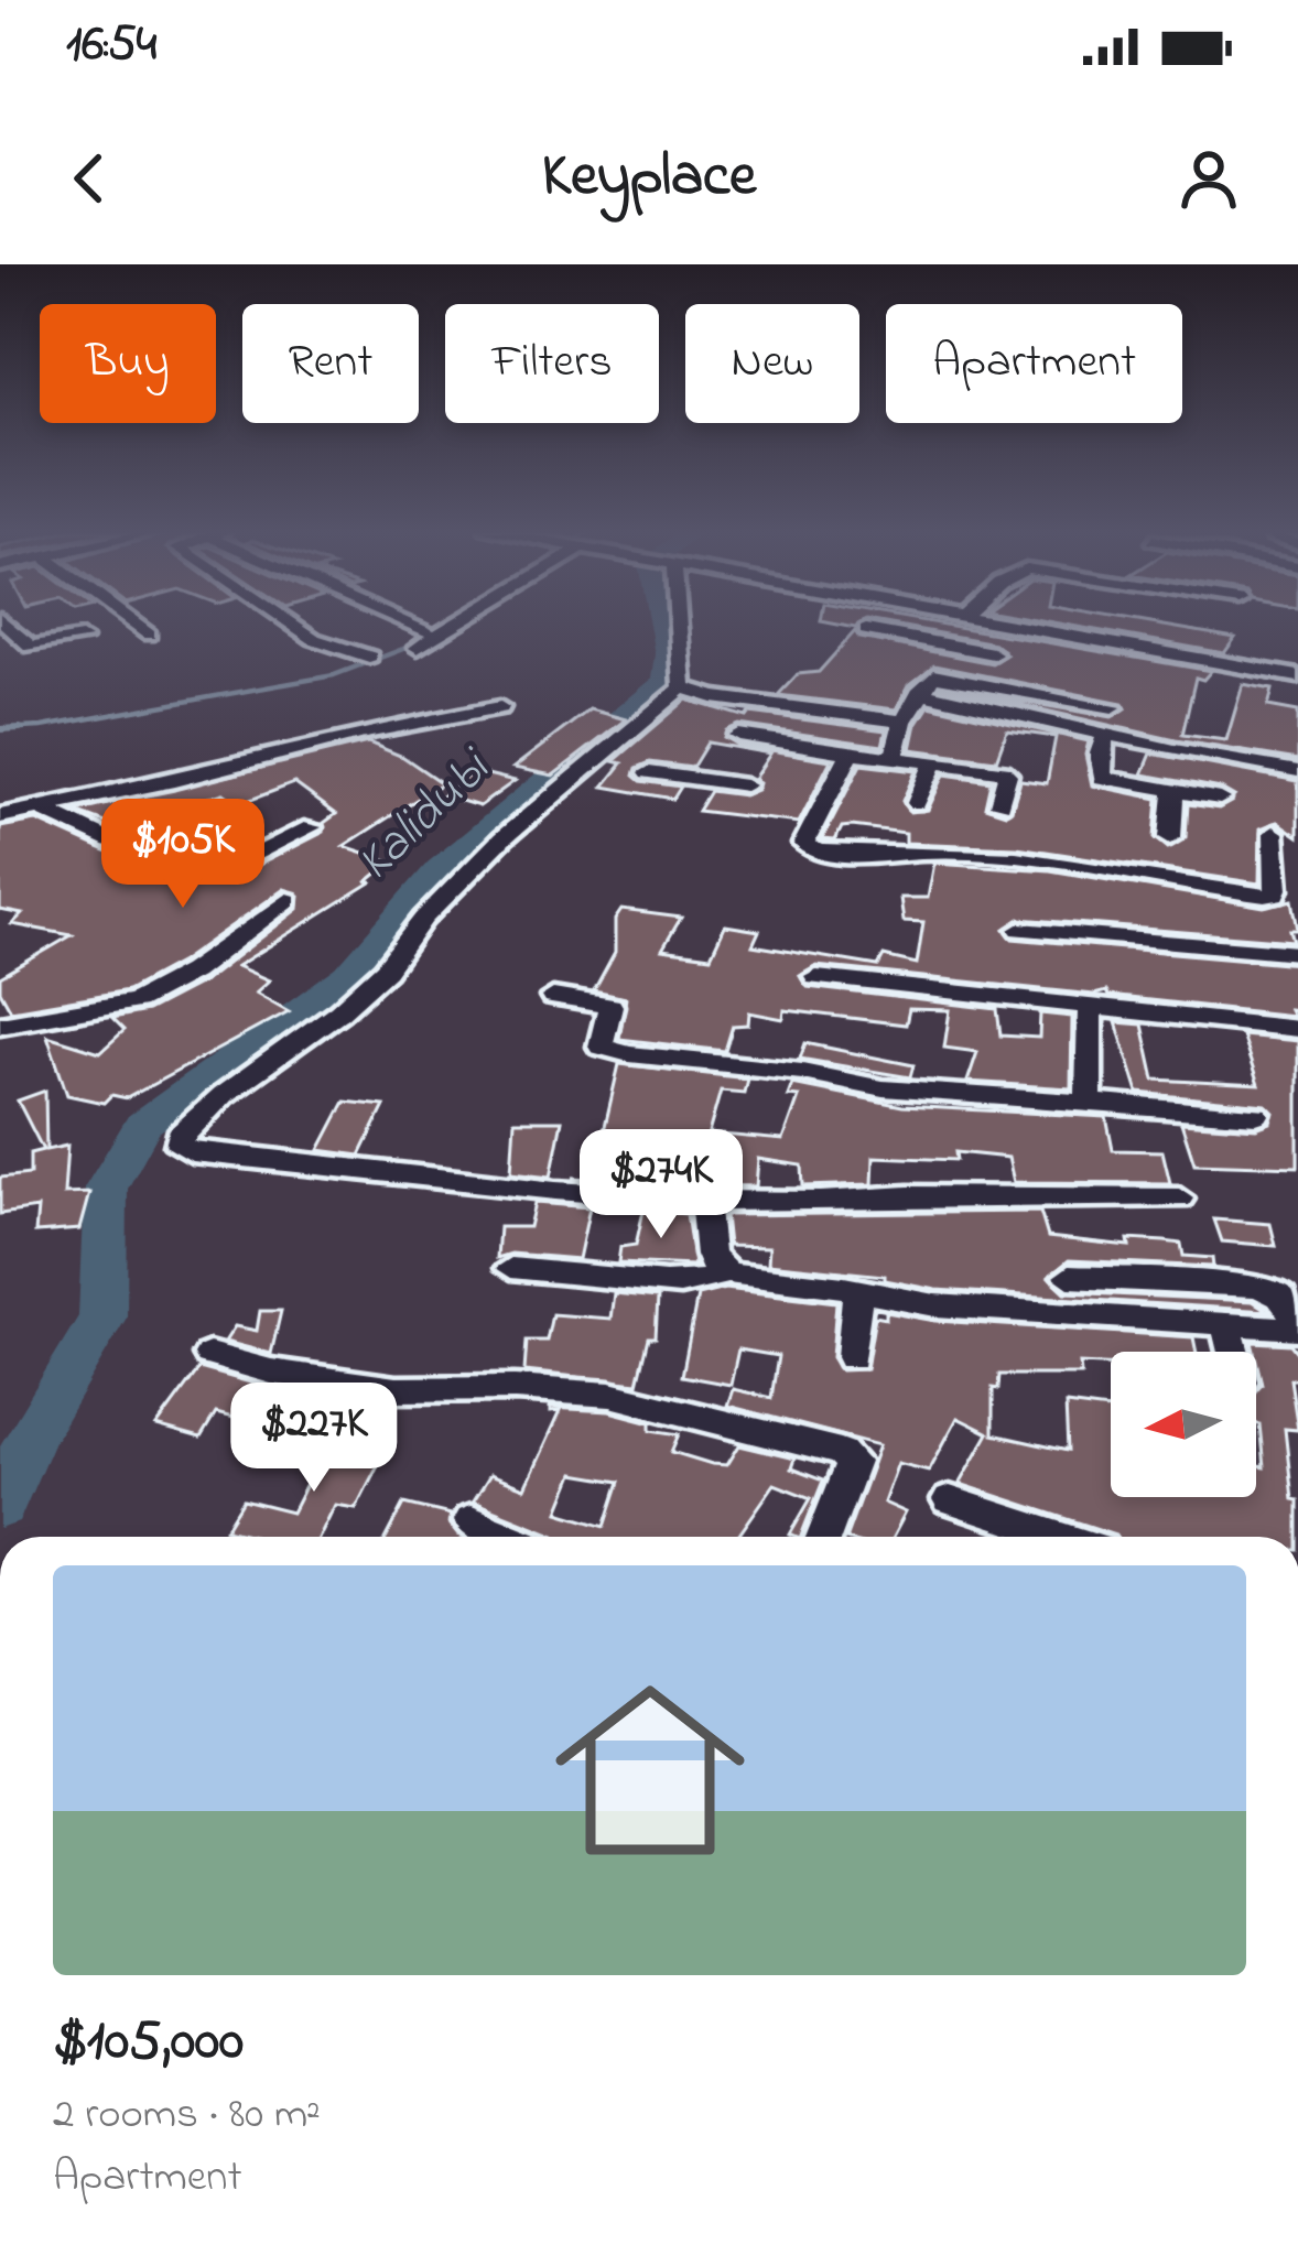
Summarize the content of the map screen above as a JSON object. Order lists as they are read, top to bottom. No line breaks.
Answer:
{"water":["Kalidubi"],"north":"left","page":{"status":"16:54","header":"Keyplace","chip":["Buy","Rent","Filters","New","Apartment"],"price":["$105K","$274K","$227K"],"list":[{"name":"$105,000","note":"2 rooms · 80 m² · Apartment"}]}}
